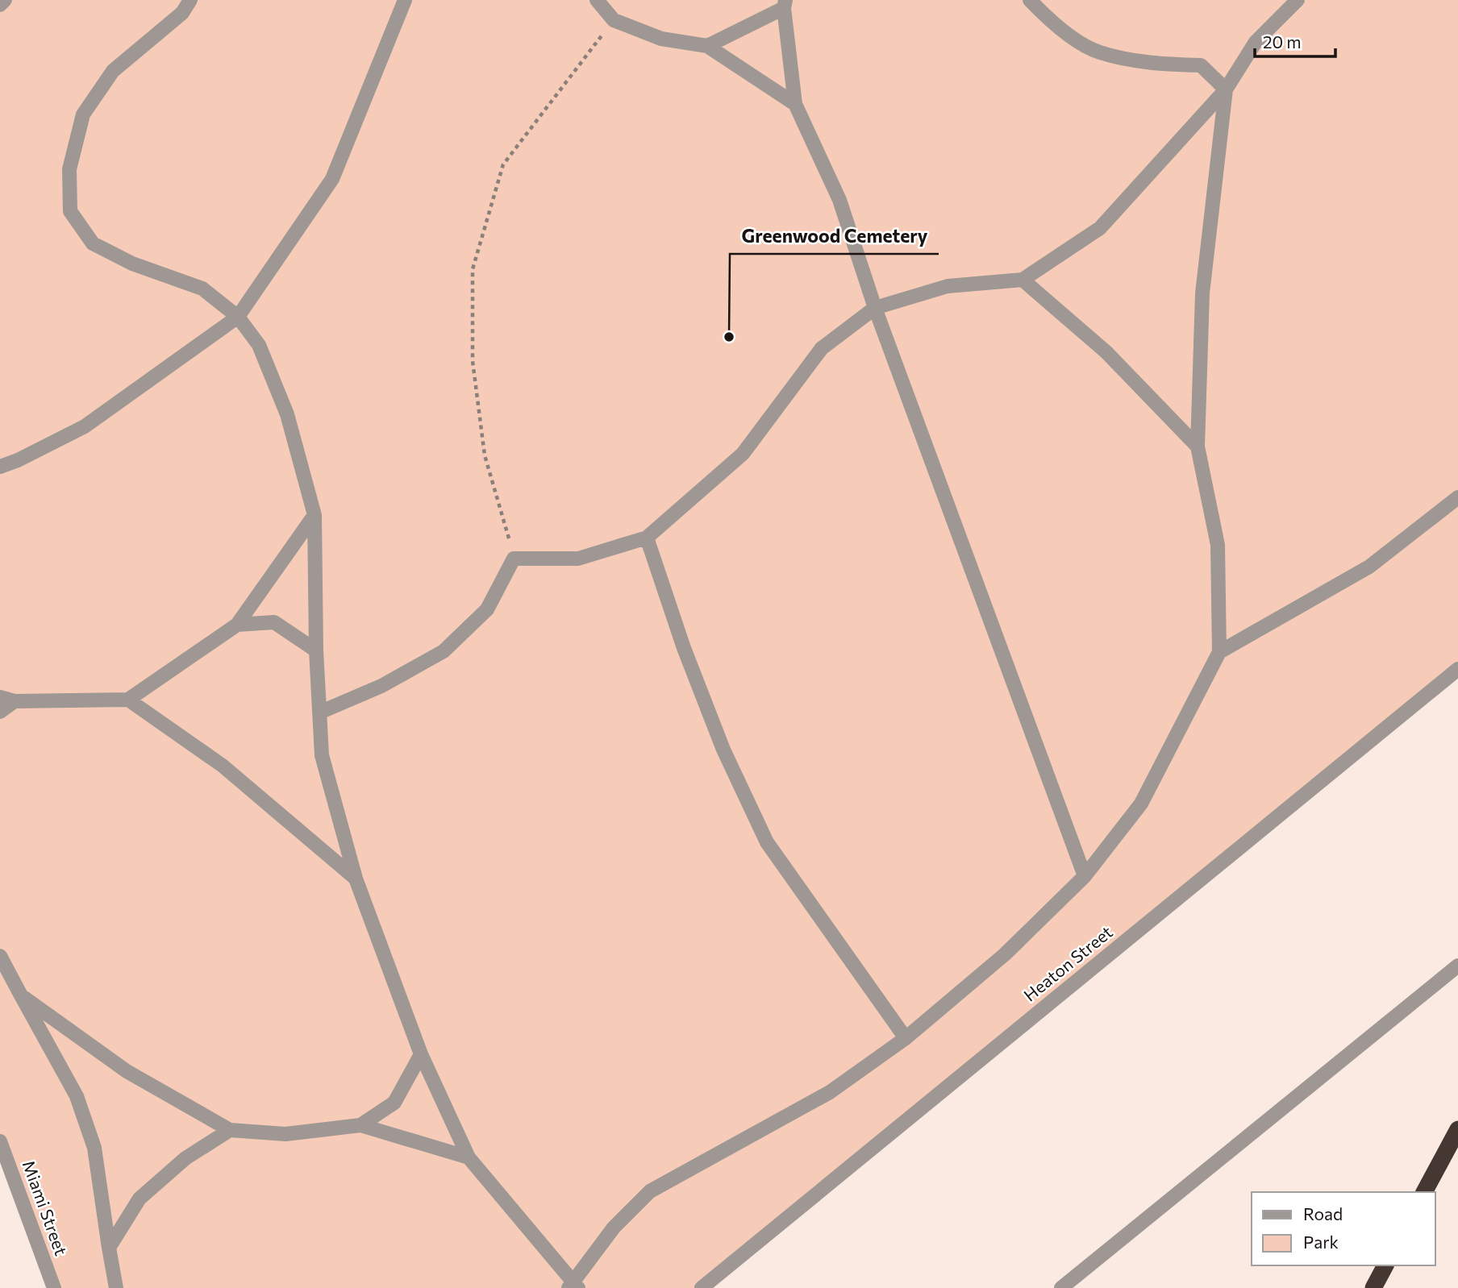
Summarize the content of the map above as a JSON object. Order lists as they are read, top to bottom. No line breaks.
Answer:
{"streets":{"street":["Heaton Street","Miami Street"]},"places":["Greenwood Cemetery"],"legend":["Road","Park"],"scale_bar":"20 m"}
